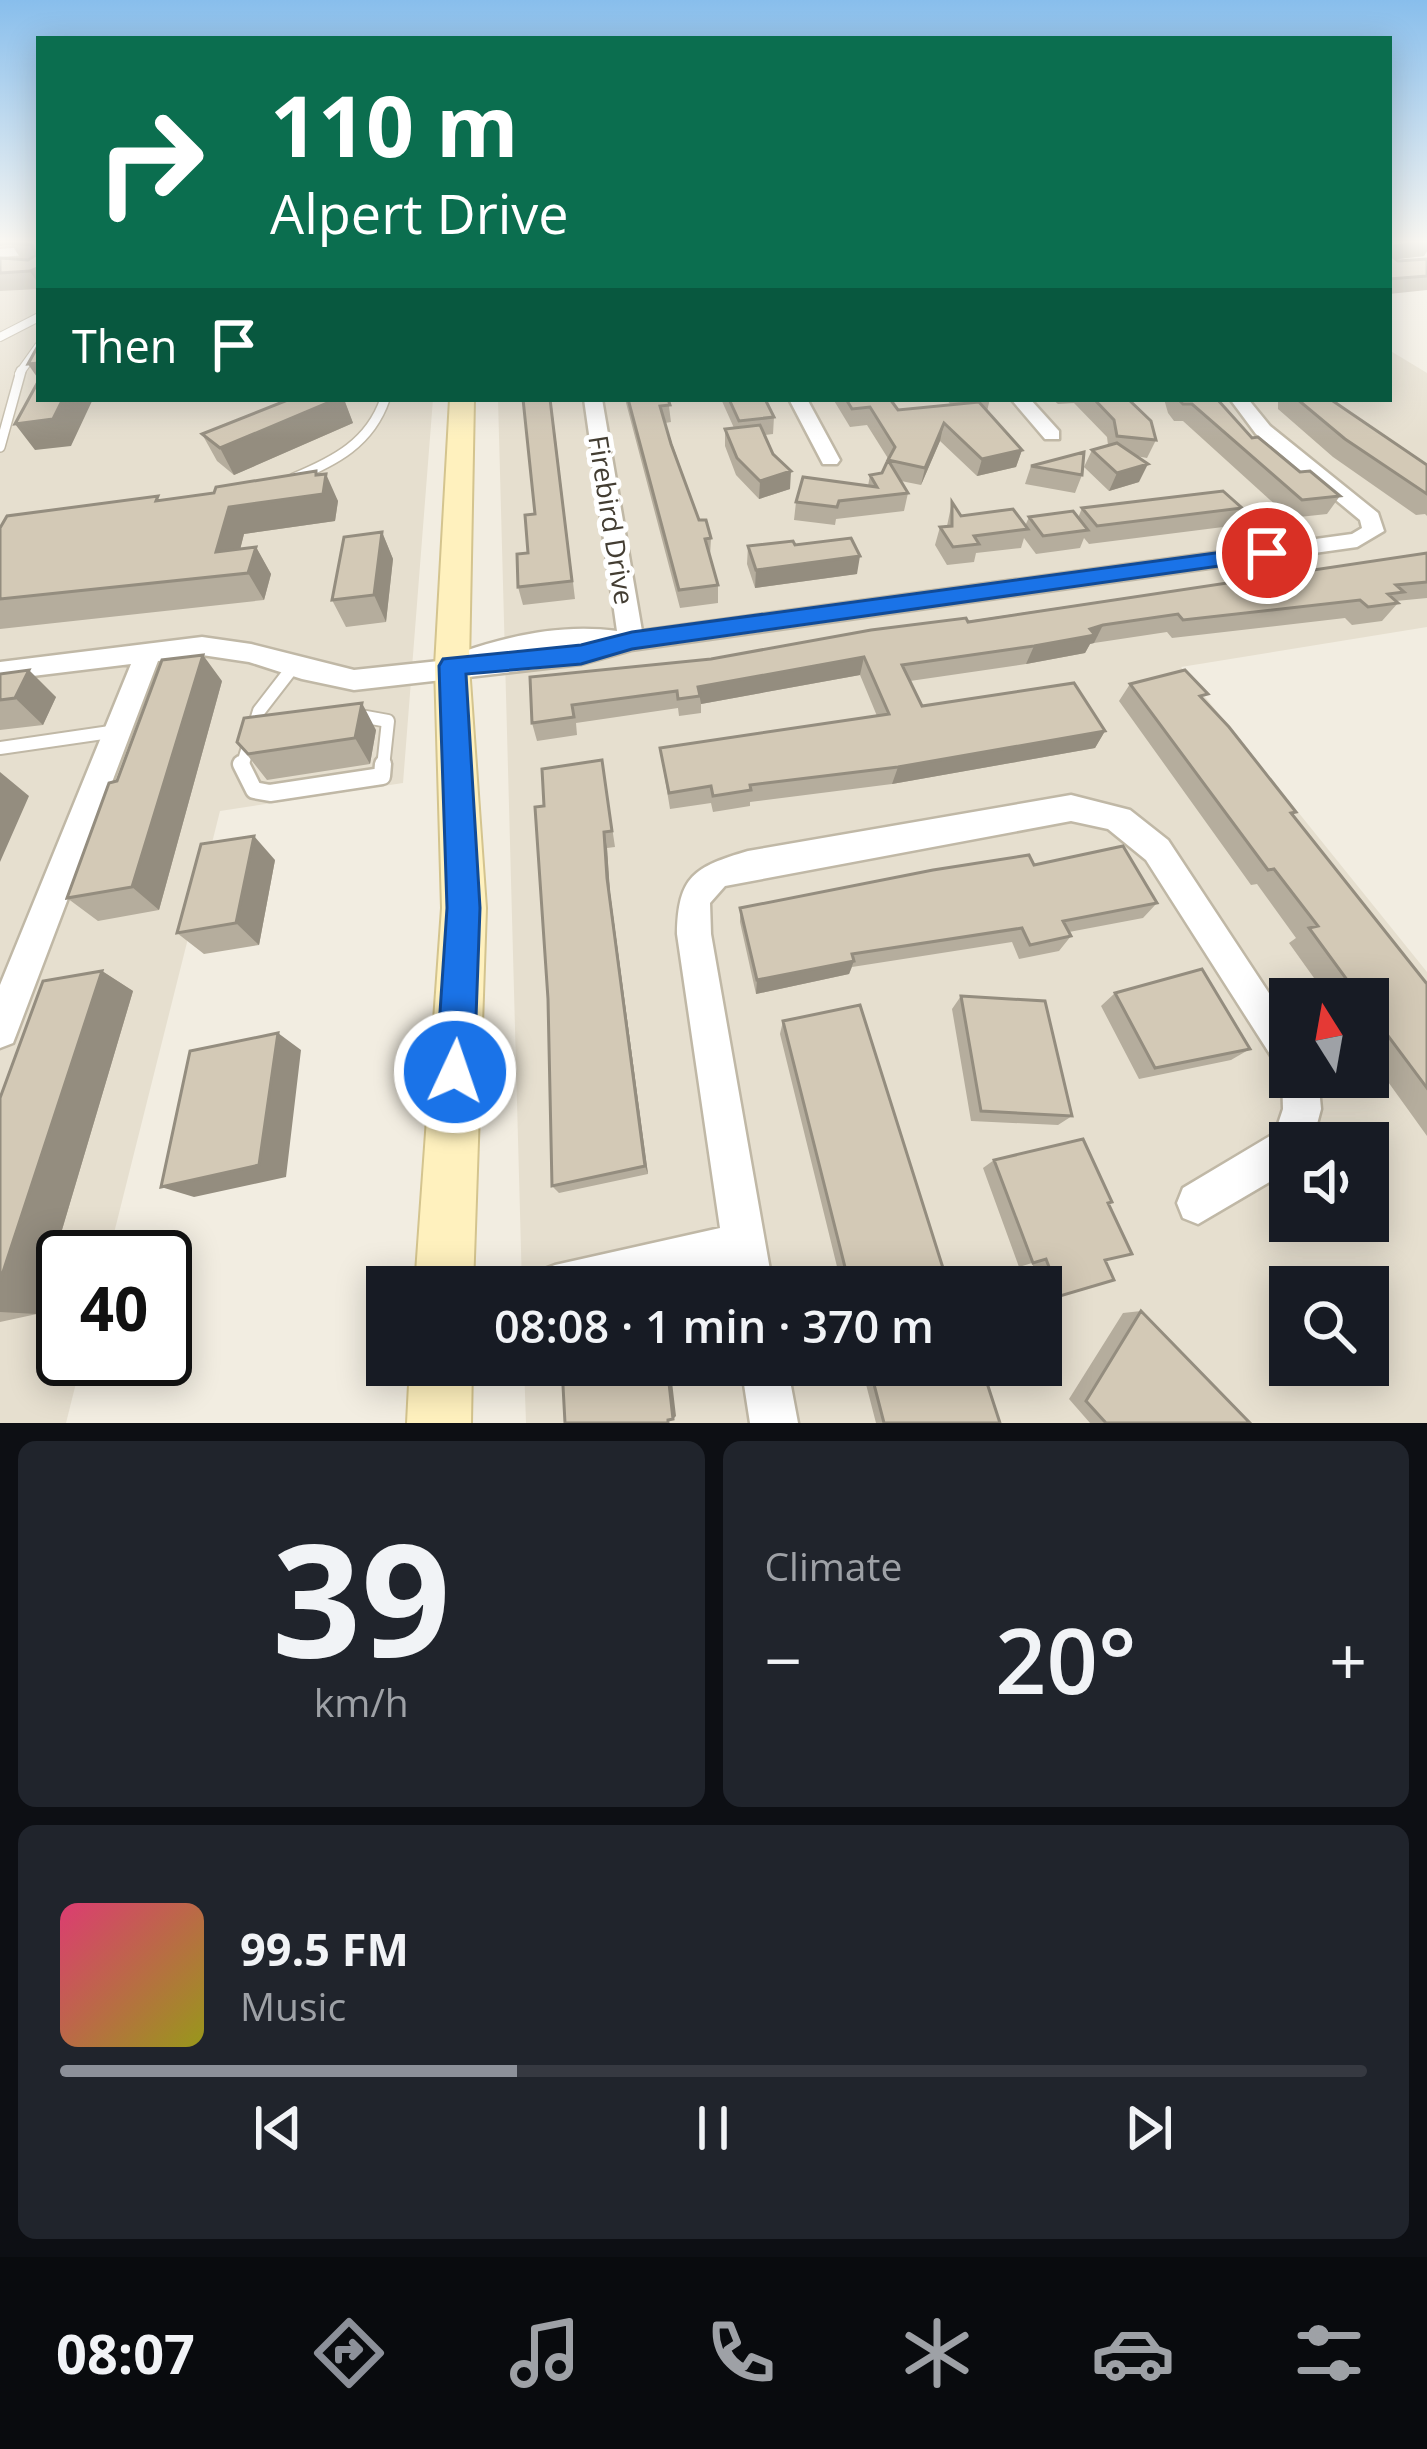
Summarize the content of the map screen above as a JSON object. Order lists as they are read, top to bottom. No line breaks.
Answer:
{"streets":{"street":["Firebird Drive"]},"north":"top","page":{"turn":["110 m","Alpert Drive"],"then":"Then","limit":"40","trip":"08:08 · 1 min · 370 m","tile":[["39","km/h"],"Climate"],"heat":["−","20°","+"],"song":["99.5 FM","Music"],"tabs":"08:07"}}
